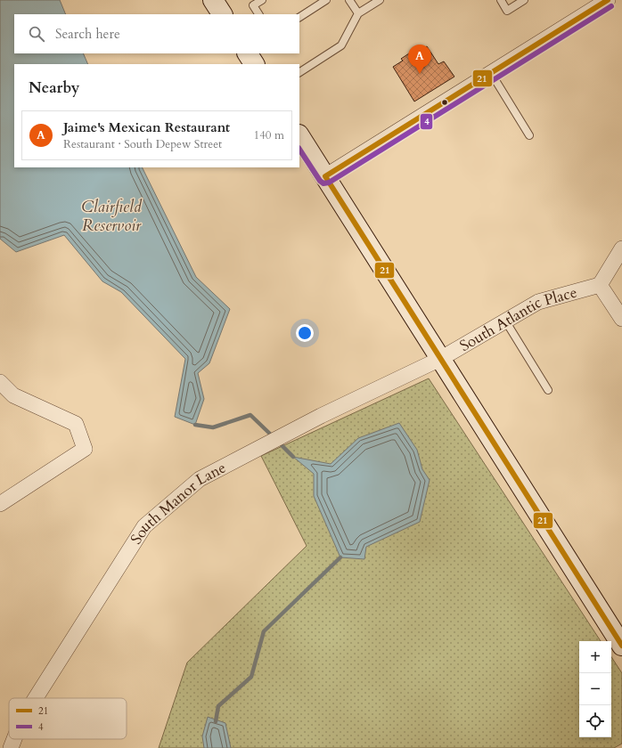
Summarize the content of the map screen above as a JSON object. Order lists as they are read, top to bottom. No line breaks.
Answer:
{"streets":{"street":["South Atlantic Place","South Manor Lane"]},"crossings":[["South Atlantic Place","South Manor Lane"]],"water":["Clairfield Reservoir"],"lines":["transit line 21","transit line 4"],"legend":["21","4"],"page":{"search":"Search here","pins":"A","heading":"Nearby","list":[{"mark":"A","name":"Jaime's Mexican Restaurant","note":"Restaurant · South Depew Street","value":"140 m"}],"map_buttons":["+","−"]}}
